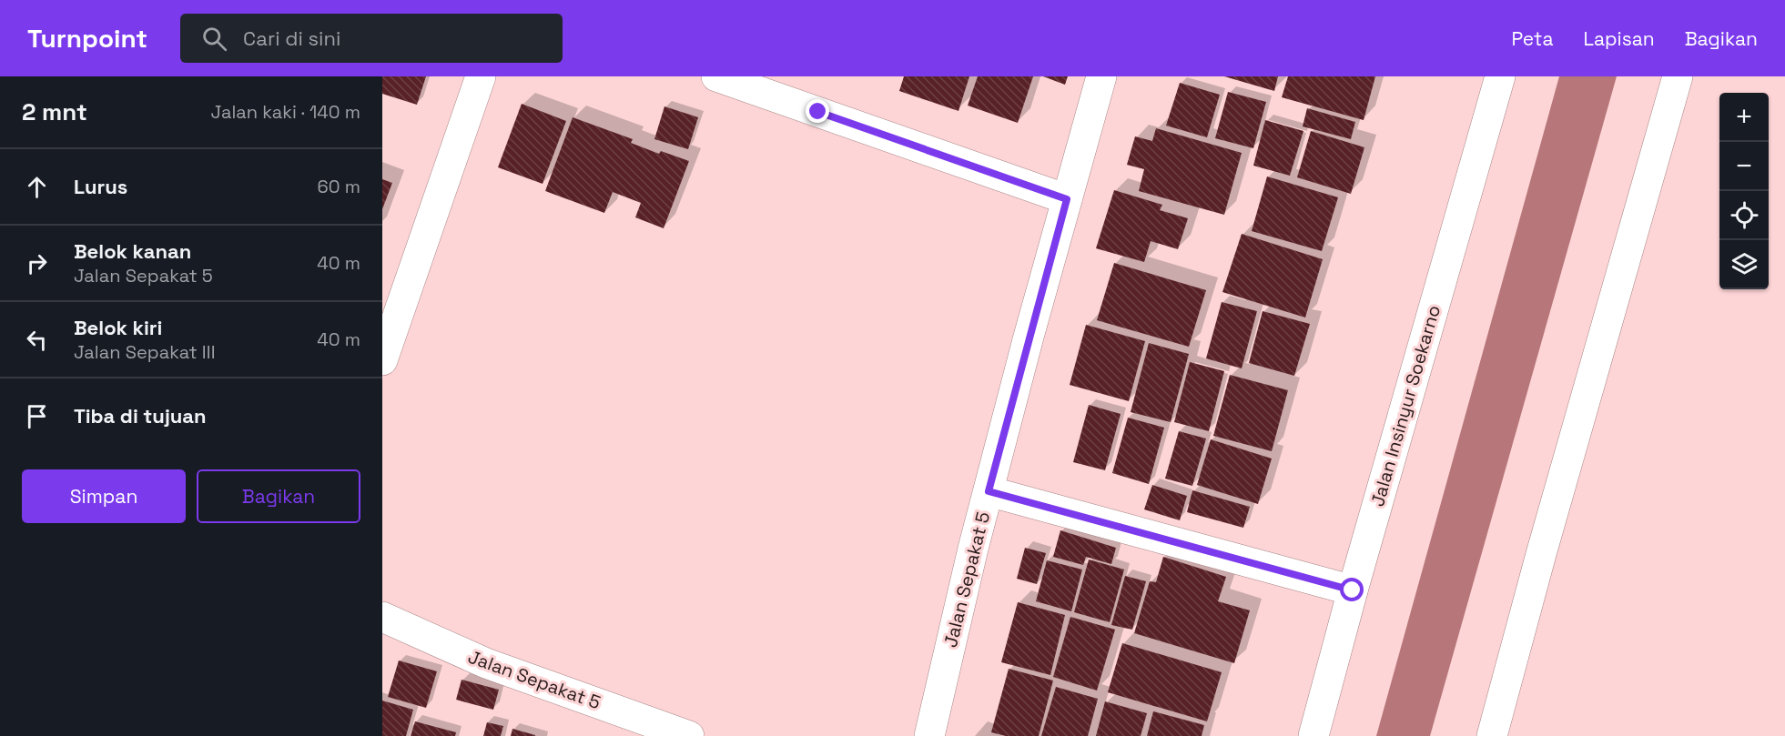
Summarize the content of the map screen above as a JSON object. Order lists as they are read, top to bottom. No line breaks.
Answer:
{"streets":{"street":["Jalan Insinyur Soekarno","Jalan Sepakat 5"]},"page":{"header":"Turnpoint","search":"Cari di sini","nav":["Peta","Lapisan","Bagikan"],"heading":["2 mnt","Jalan kaki · 140 m"],"map_buttons":["+","−"],"list":[["Lurus","60 m"],["Belok kanan","Jalan Sepakat 5","40 m"],["Belok kiri","Jalan Sepakat III","40 m"],"Tiba di tujuan"],"buttons":["Simpan","Bagikan"]}}
